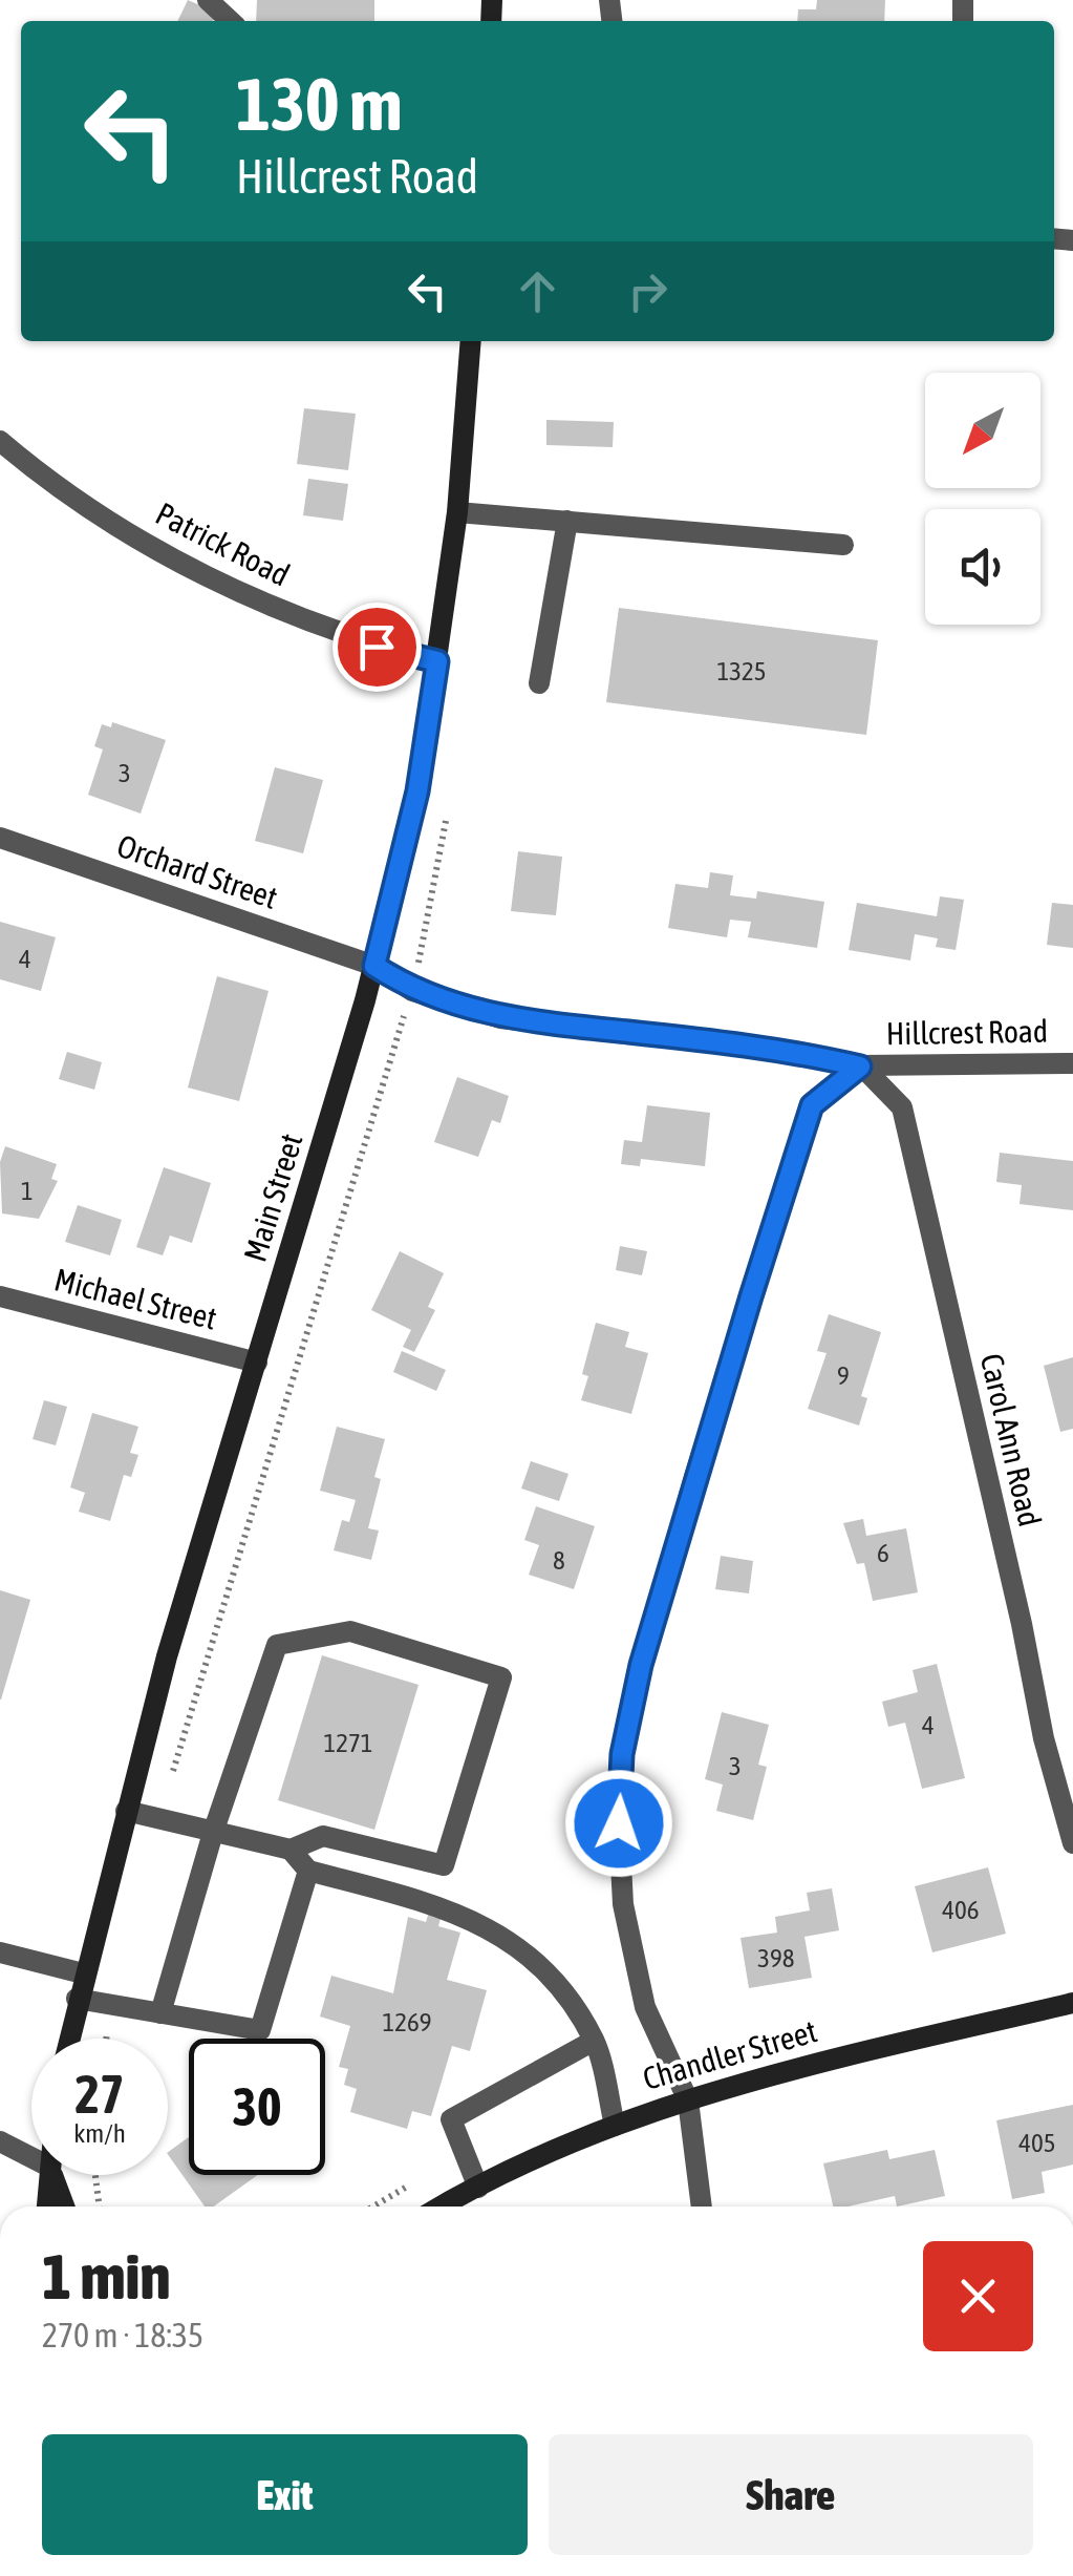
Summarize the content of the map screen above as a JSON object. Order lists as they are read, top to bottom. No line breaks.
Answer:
{"streets":{"main road":["Main Street","Chandler Street"],"street":["Patrick Road","Orchard Street","Hillcrest Road","Michael Street","Carol Ann Road"]},"crossings":[["Patrick Road","Main Street"],["Orchard Street","Hillcrest Road"],["Orchard Street","Main Street"],["Hillcrest Road","Main Street"],["Hillcrest Road","Carol Ann Road"],["Main Street","Michael Street"]],"house_numbers":["1325","3","4","1","9","6","8","4","1271","3","406","398","1269","405"],"north":"bottom left","page":{"turn":["130 m","Hillcrest Road"],"speed":"27 km/h","limit":"30","heading":["1 min","270 m · 18:35"],"buttons":["Exit","Share"]}}
